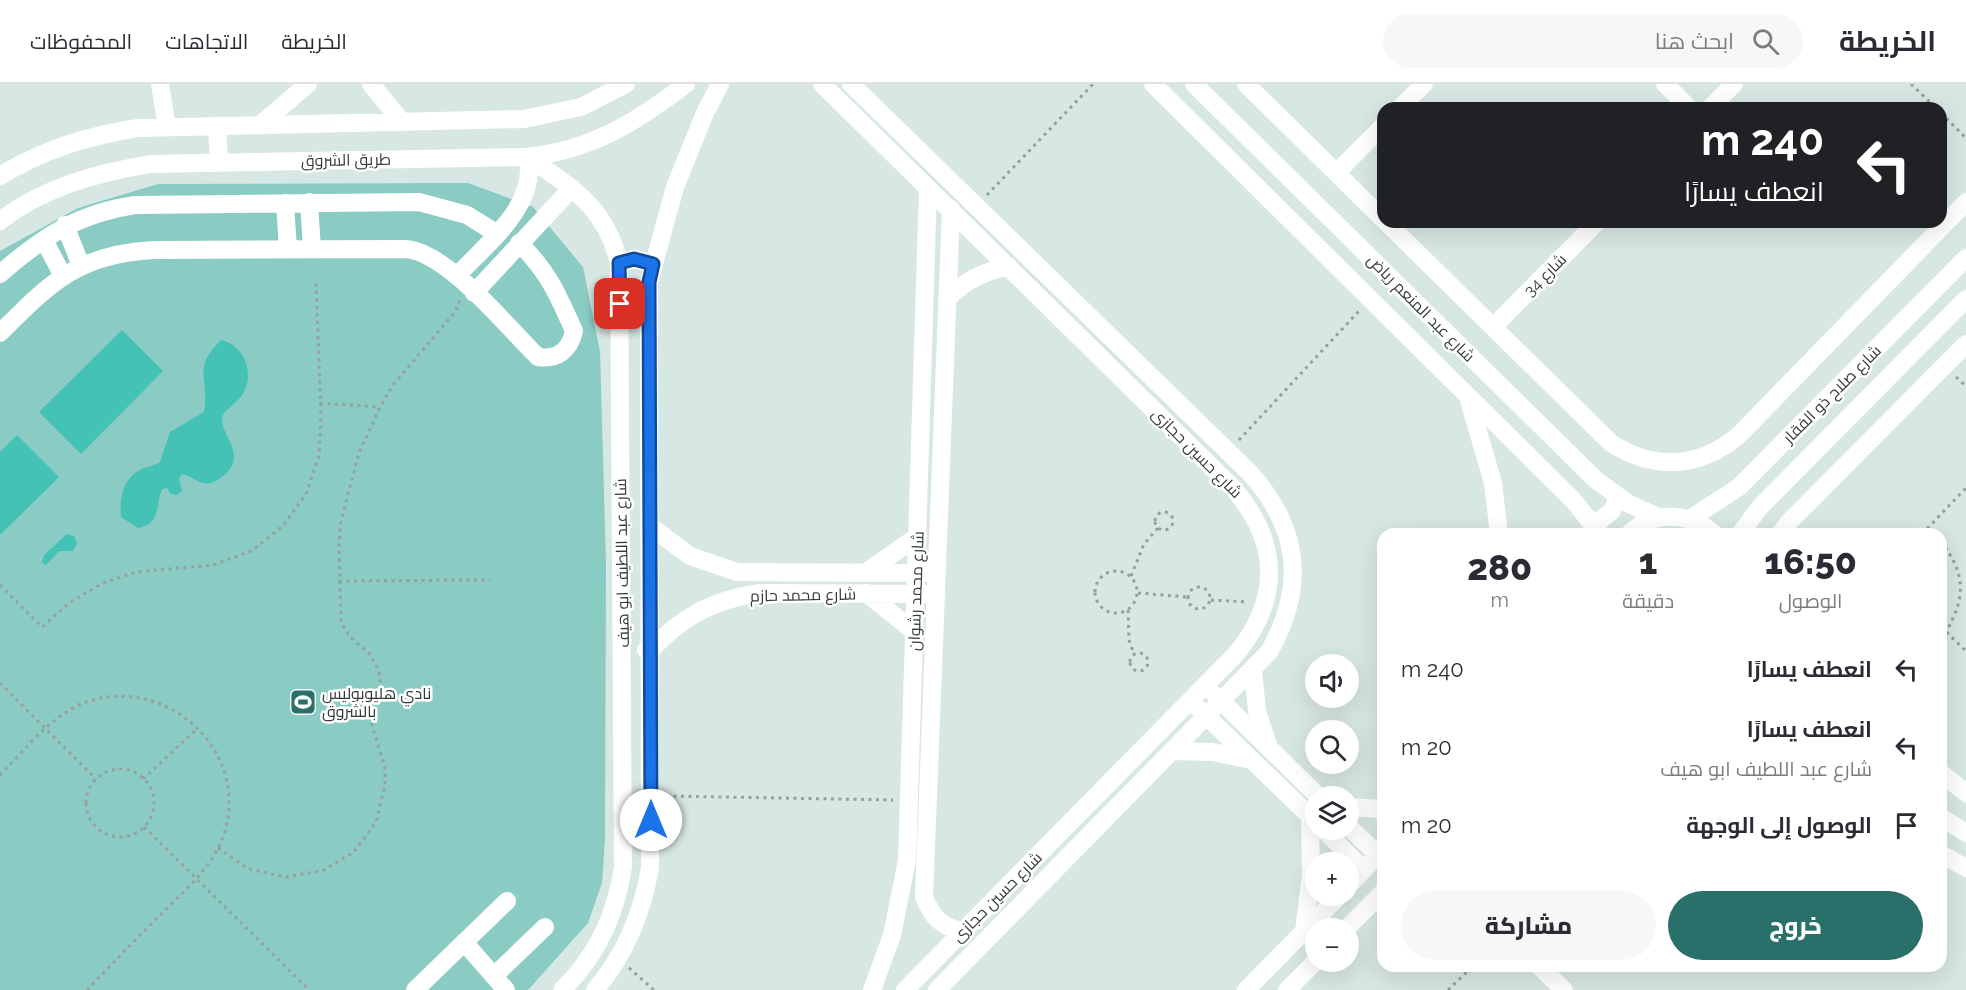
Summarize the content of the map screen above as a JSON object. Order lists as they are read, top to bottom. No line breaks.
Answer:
{"streets":{"street":["طريق الشروق","شارع 34","شارع عبد المنعم رياض","شارع صلاح ذو الفقار","شارع حسين حجازى","شارع عبد اللطيف ابو هيف","شارع محمد رشوان","شارع محمد حازم"]},"crossings":[["طريق الشروق","شارع عبد اللطيف ابو هيف"],["شارع حسين حجازى","شارع محمد رشوان"],["شارع عبد اللطيف ابو هيف","شارع محمد حازم"],["شارع محمد رشوان","شارع محمد حازم"]],"places":{"sports":["نادي هليوبوليس بالشروق"]},"page":{"header":"الخريطة","search":"ابحث هنا","nav":["الخريطة","الاتجاهات","المحفوظات"],"turn":["240 m","انعطف يسارًا"],"eta":["16:50","الوصول","1","دقيقة","280","m"],"list":[{"name":"انعطف يسارًا","value":"240 m"},{"name":"انعطف يسارًا","note":"شارع عبد اللطيف ابو هيف","value":"20 m"},{"name":"الوصول إلى الوجهة","value":"20 m"}],"map_buttons":["+","−"],"buttons":["خروج","مشاركة"]}}
